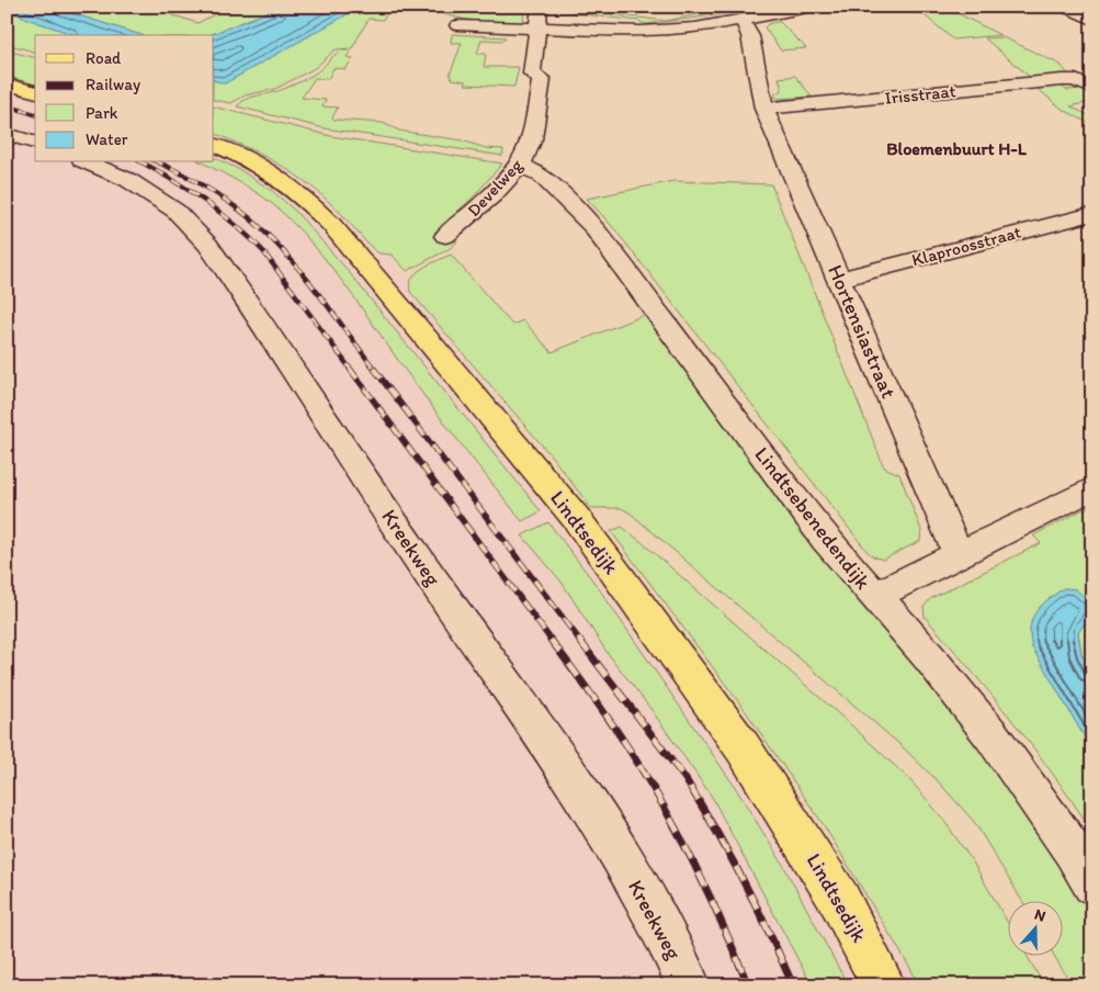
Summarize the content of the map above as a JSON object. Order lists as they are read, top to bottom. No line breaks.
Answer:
{"streets":{"main road":["Lindtsedijk"],"street":["Irisstraat","Develweg","Klaproosstraat","Hortensiastraat","Lindtsebenedendijk","Kreekweg"]},"crossings":[["Irisstraat","Hortensiastraat"],["Develweg","Lindtsebenedendijk"],["Klaproosstraat","Hortensiastraat"]],"districts":["Bloemenbuurt H-L"],"legend":["Road","Railway","Park","Water"],"north":"top"}
